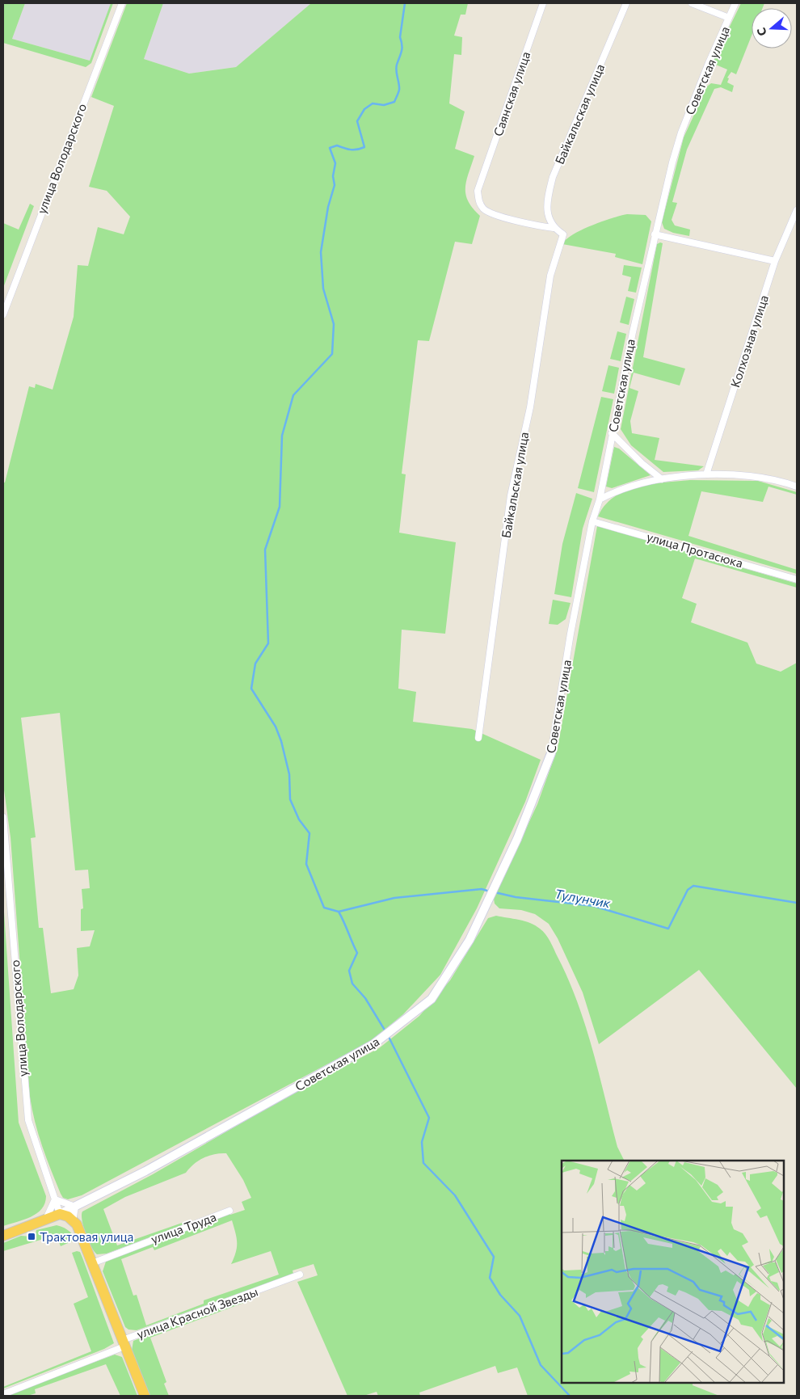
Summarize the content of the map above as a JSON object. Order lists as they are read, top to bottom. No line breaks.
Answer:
{"streets":{"street":["Советская улица","Саянская улица","Байкальская улица","улица Володарского","Колхозная улица","улица Протасюка","улица Труда","улица Красной Звезды"]},"crossings":[["Советская улица","улица Володарского"],["Советская улица","улица Протасюка"],["Саянская улица","Байкальская улица"]],"water":["Тулунчик"],"places":{"transit":["Трактовая улица"]},"north":"left"}
